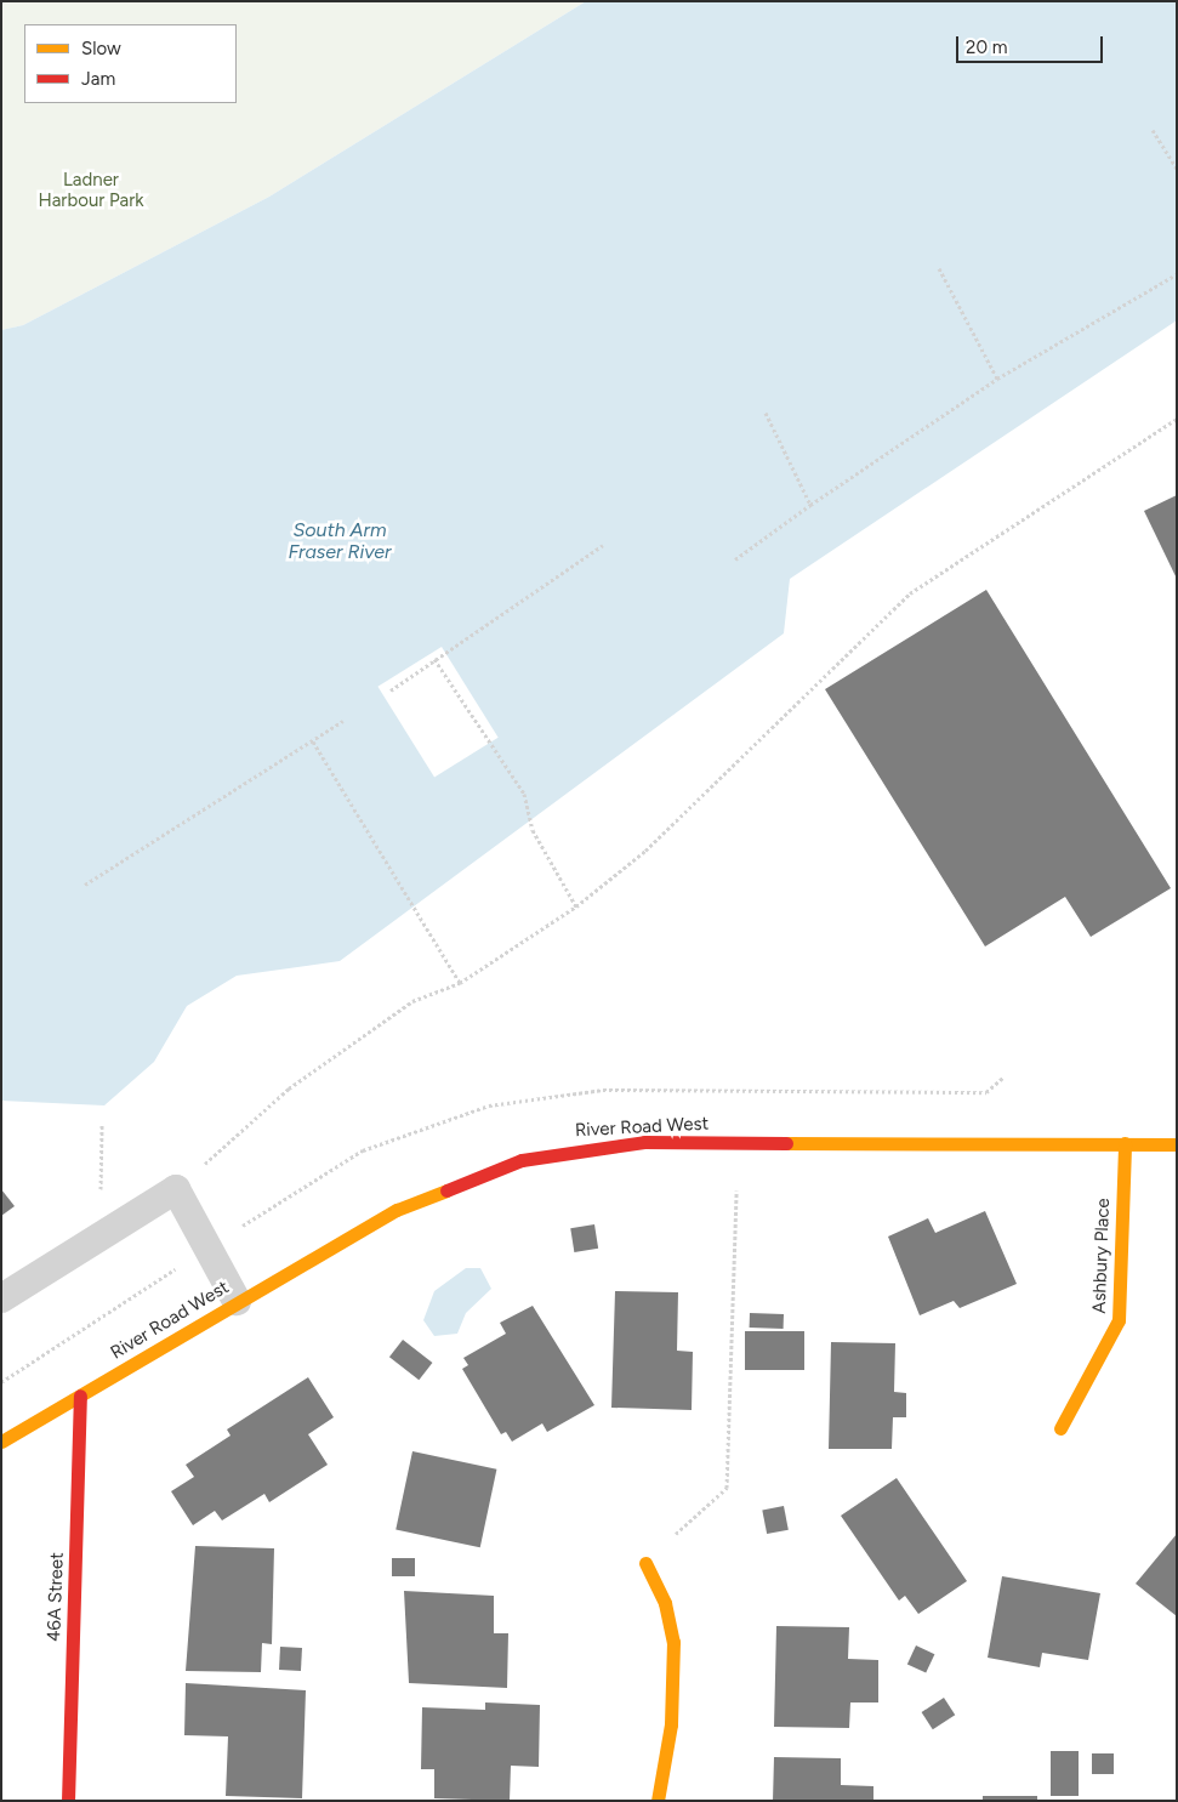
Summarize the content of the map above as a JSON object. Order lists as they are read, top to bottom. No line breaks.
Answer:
{"streets":{"main road":["River Road West","Ashbury Place","46A Street"]},"crossings":[["River Road West","Ashbury Place"],["River Road West","46A Street"]],"water":["South Arm Fraser River"],"parks":["Ladner Harbour Park"],"legend":["Slow","Jam"],"scale_bar":"20 m"}
